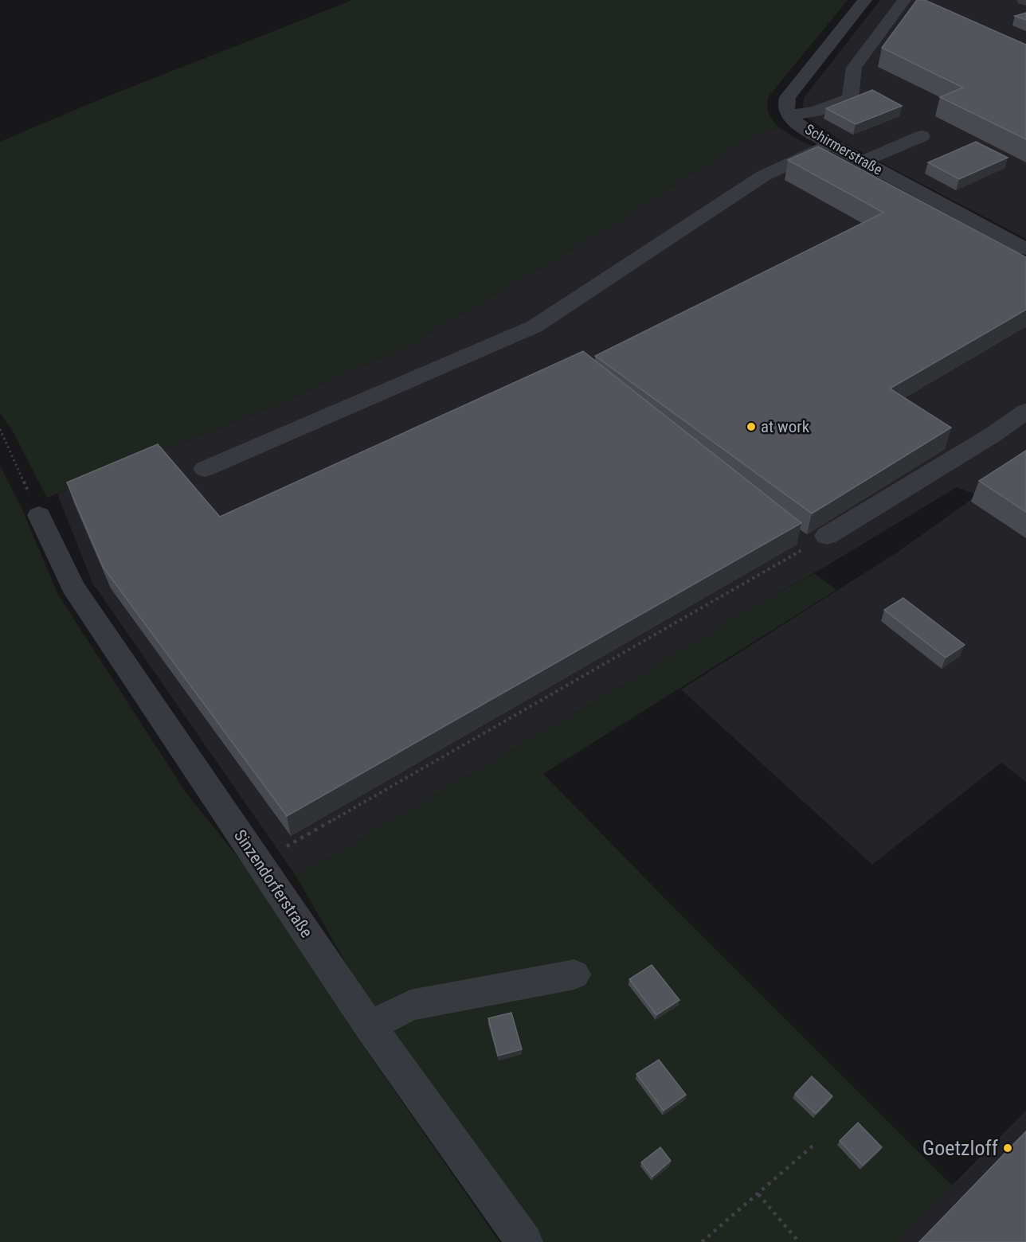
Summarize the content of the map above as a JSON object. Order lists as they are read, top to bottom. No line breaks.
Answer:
{"streets":{"street":["Schirmerstraße","Sinzendorferstraße"]},"places":["at work","Goetzloff"]}
